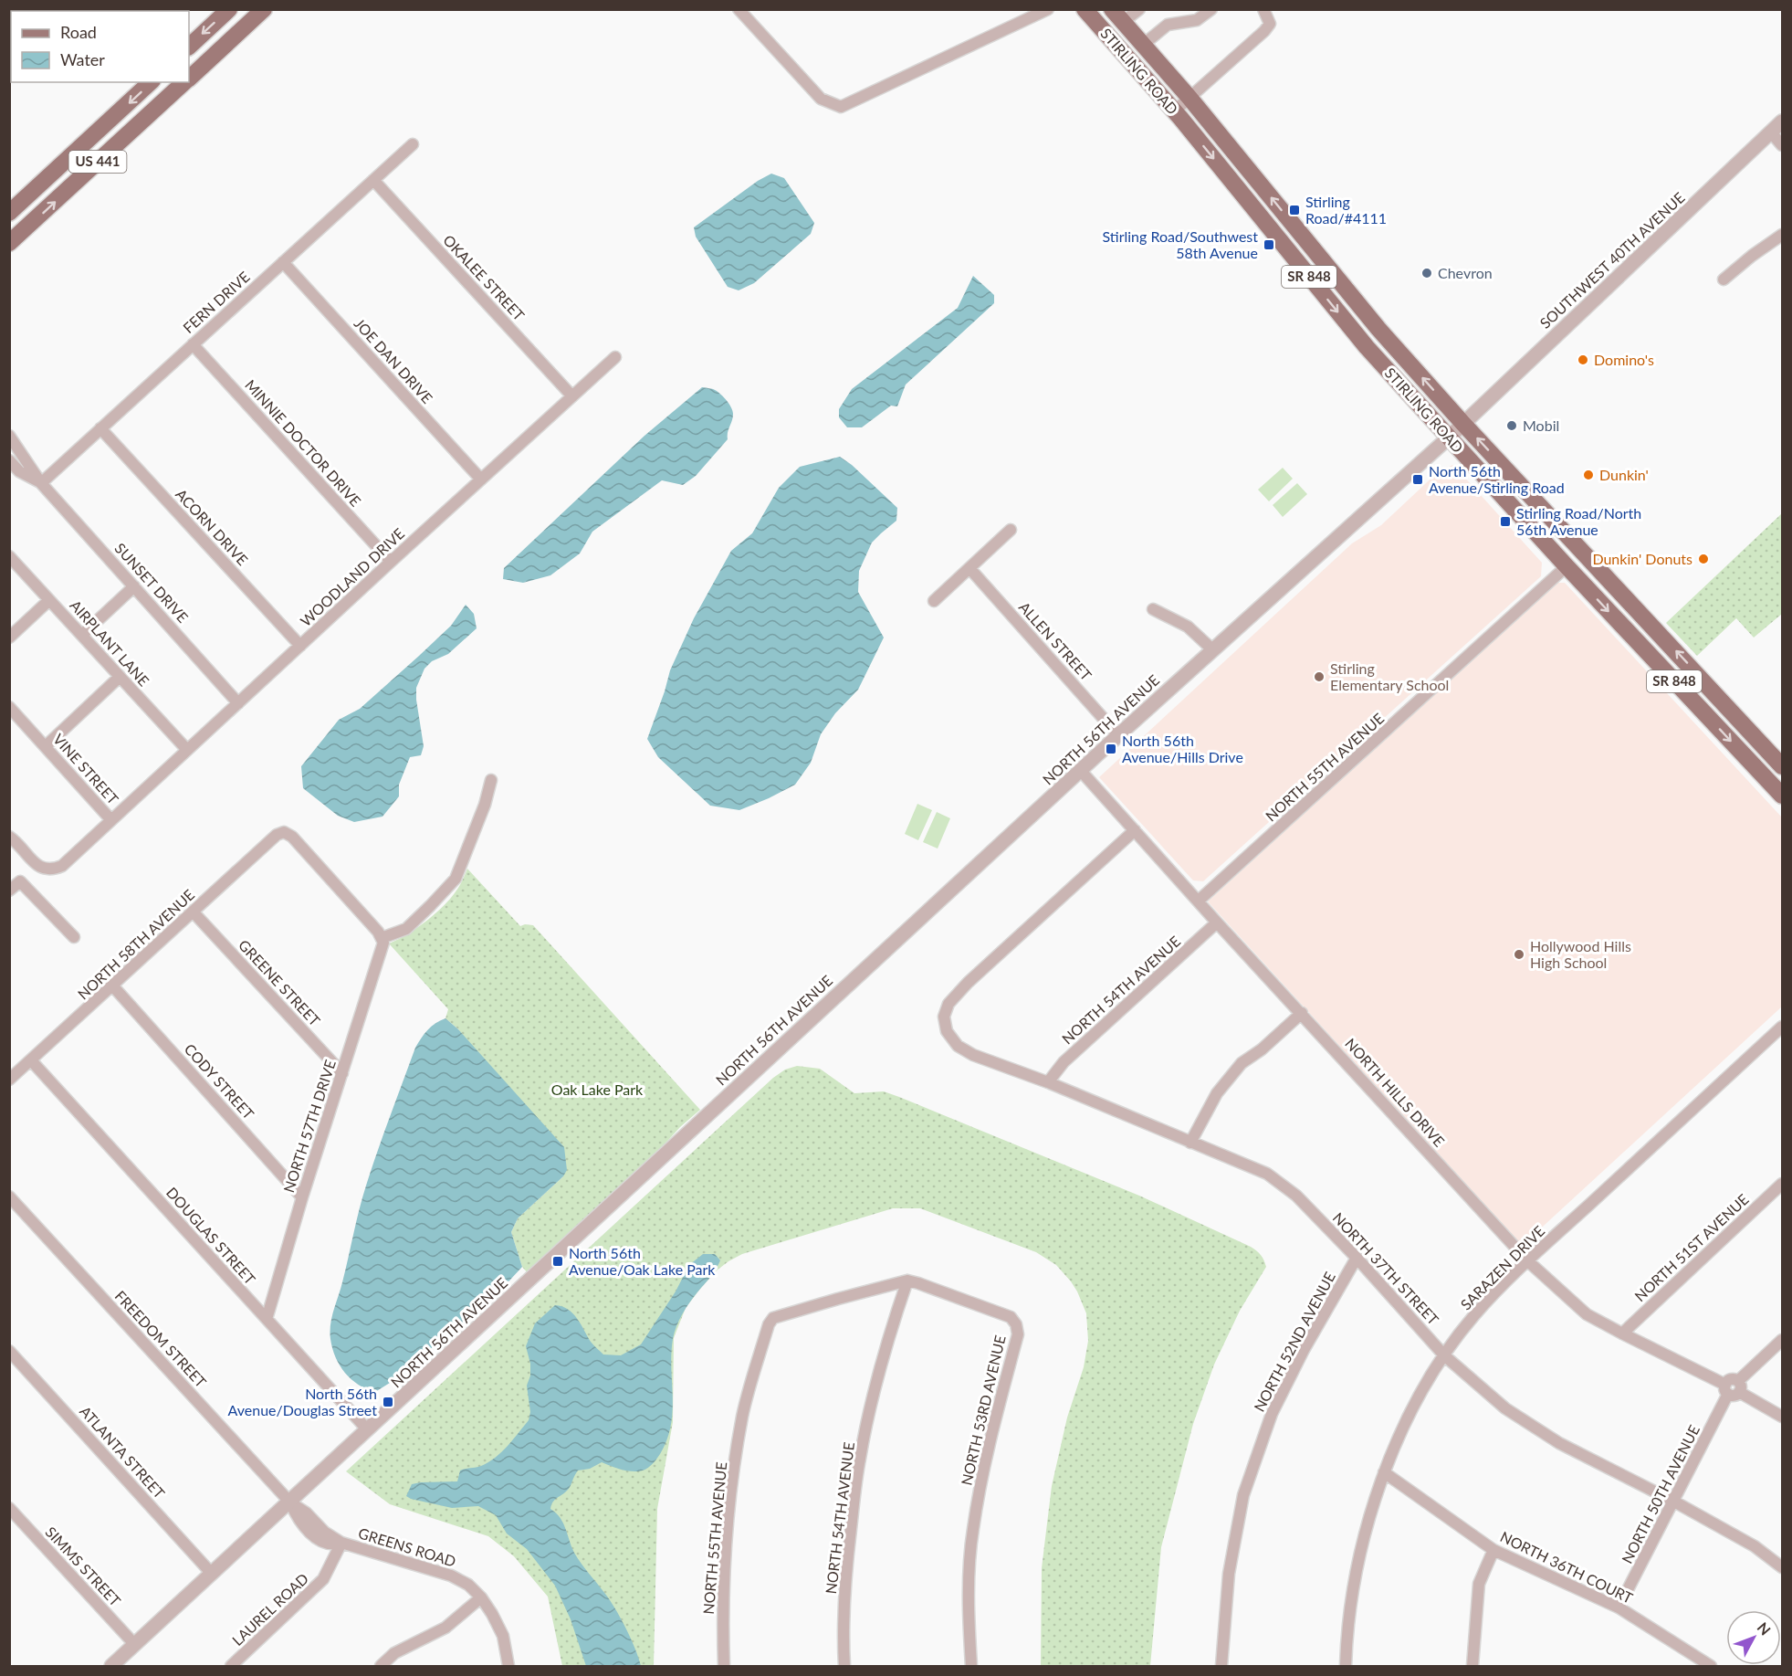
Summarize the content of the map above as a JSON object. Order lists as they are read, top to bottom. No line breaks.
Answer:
{"streets":{"main road":["STIRLING ROAD","US 441","SR 848"],"street":["SOUTHWEST 40TH AVENUE","OKALEE STREET","FERN DRIVE","JOE DAN DRIVE","MINNIE DOCTOR DRIVE","ACORN DRIVE","WOODLAND DRIVE","SUNSET DRIVE","ALLEN STREET","AIRPLANT LANE","NORTH 56TH AVENUE","NORTH 55TH AVENUE","VINE STREET","NORTH 58TH AVENUE","GREENE STREET","NORTH 54TH AVENUE","CODY STREET","NORTH HILLS DRIVE","NORTH 57TH DRIVE","DOUGLAS STREET","NORTH 51ST AVENUE","SARAZEN DRIVE","NORTH 37TH STREET","FREEDOM STREET","NORTH 52ND AVENUE","NORTH 53RD AVENUE","ATLANTA STREET","NORTH 50TH AVENUE","GREENS ROAD","SIMMS STREET","NORTH 36TH COURT","LAUREL ROAD"]},"crossings":[["STIRLING ROAD","SOUTHWEST 40TH AVENUE"],["STIRLING ROAD","NORTH 56TH AVENUE"],["STIRLING ROAD","NORTH 55TH AVENUE"],["SOUTHWEST 40TH AVENUE","NORTH 56TH AVENUE"],["OKALEE STREET","FERN DRIVE"],["OKALEE STREET","WOODLAND DRIVE"],["FERN DRIVE","JOE DAN DRIVE"],["FERN DRIVE","MINNIE DOCTOR DRIVE"],["FERN DRIVE","ACORN DRIVE"],["FERN DRIVE","SUNSET DRIVE"],["JOE DAN DRIVE","WOODLAND DRIVE"],["MINNIE DOCTOR DRIVE","WOODLAND DRIVE"],["ACORN DRIVE","WOODLAND DRIVE"],["WOODLAND DRIVE","SUNSET DRIVE"],["WOODLAND DRIVE","AIRPLANT LANE"],["WOODLAND DRIVE","VINE STREET"],["ALLEN STREET","NORTH 56TH AVENUE"],["NORTH 56TH AVENUE","NORTH HILLS DRIVE"],["NORTH 56TH AVENUE","DOUGLAS STREET"],["NORTH 56TH AVENUE","FREEDOM STREET"],["NORTH 56TH AVENUE","ATLANTA STREET"],["NORTH 56TH AVENUE","GREENS ROAD"],["NORTH 56TH AVENUE","SIMMS STREET"],["NORTH 55TH AVENUE","NORTH 54TH AVENUE"],["NORTH 55TH AVENUE","NORTH HILLS DRIVE"],["NORTH 55TH AVENUE","NORTH 53RD AVENUE"],["NORTH 58TH AVENUE","GREENE STREET"],["NORTH 58TH AVENUE","CODY STREET"],["NORTH 58TH AVENUE","NORTH 57TH DRIVE"],["NORTH 58TH AVENUE","DOUGLAS STREET"],["GREENE STREET","NORTH 57TH DRIVE"],["NORTH 54TH AVENUE","NORTH HILLS DRIVE"],["NORTH 54TH AVENUE","NORTH 37TH STREET"],["NORTH 54TH AVENUE","NORTH 53RD AVENUE"],["CODY STREET","NORTH 57TH DRIVE"],["NORTH HILLS DRIVE","NORTH 51ST AVENUE"],["NORTH HILLS DRIVE","SARAZEN DRIVE"],["NORTH HILLS DRIVE","NORTH 37TH STREET"],["NORTH HILLS DRIVE","NORTH 50TH AVENUE"],["NORTH 57TH DRIVE","DOUGLAS STREET"],["SARAZEN DRIVE","NORTH 37TH STREET"],["SARAZEN DRIVE","NORTH 36TH COURT"],["NORTH 37TH STREET","NORTH 52ND AVENUE"],["NORTH 37TH STREET","NORTH 50TH AVENUE"],["FREEDOM STREET","GREENS ROAD"],["NORTH 50TH AVENUE","NORTH 36TH COURT"],["GREENS ROAD","LAUREL ROAD"]],"parks":["Oak Lake Park"],"places":{"transit":["Stirling Road/#4111","Stirling Road/Southwest 58th Avenue","North 56th Avenue/Stirling Road","Stirling Road/North 56th Avenue","North 56th Avenue/Hills Drive","North 56th Avenue/Oak Lake Park","North 56th Avenue/Douglas Street"],"other":["Chevron","Domino's","Mobil","Dunkin'","Dunkin' Donuts","Stirling Elementary School","Hollywood Hills High School"]},"legend":["Road","Water"],"north":"top right"}
